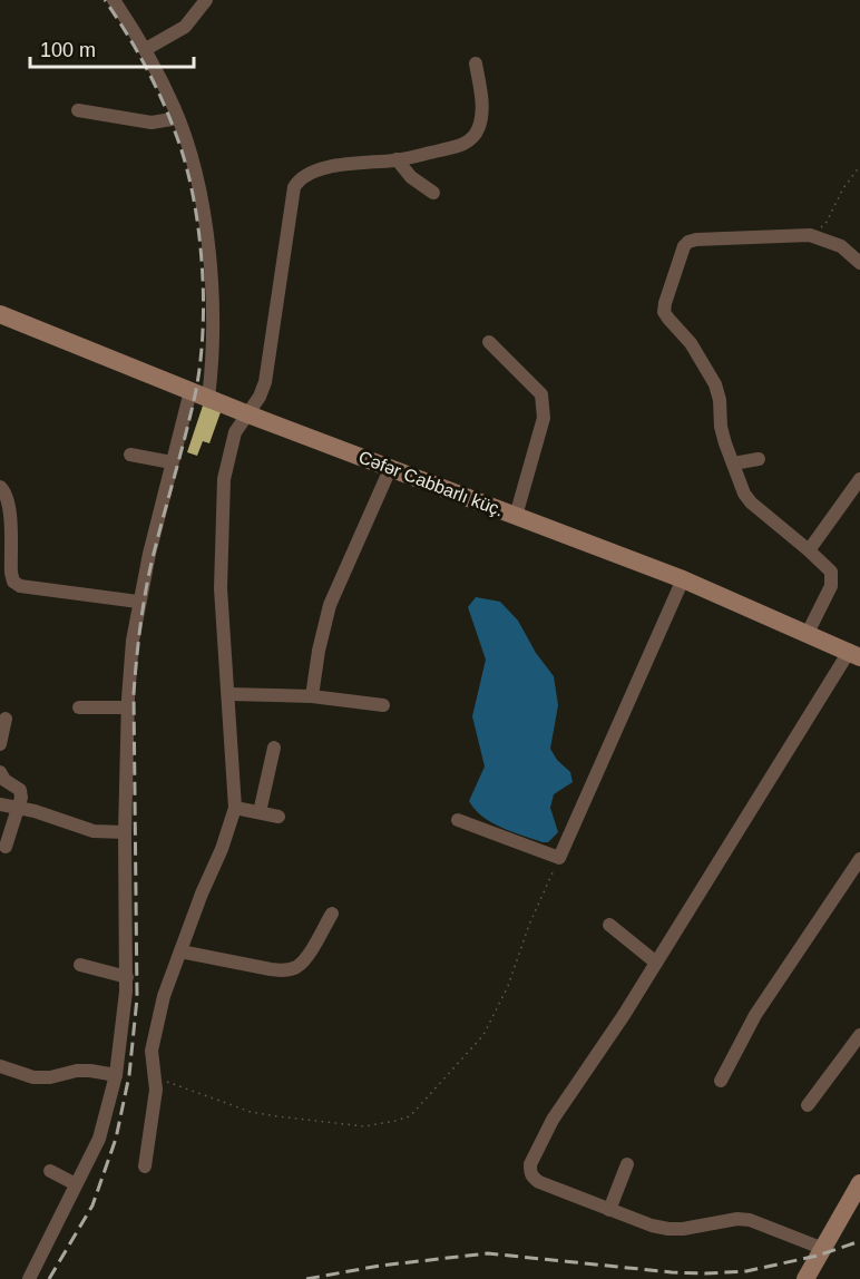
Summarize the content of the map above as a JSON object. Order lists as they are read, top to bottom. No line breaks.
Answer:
{"streets":{"street":["Cəfər Cabbarlı küç."]},"scale_bar":"100 m"}
